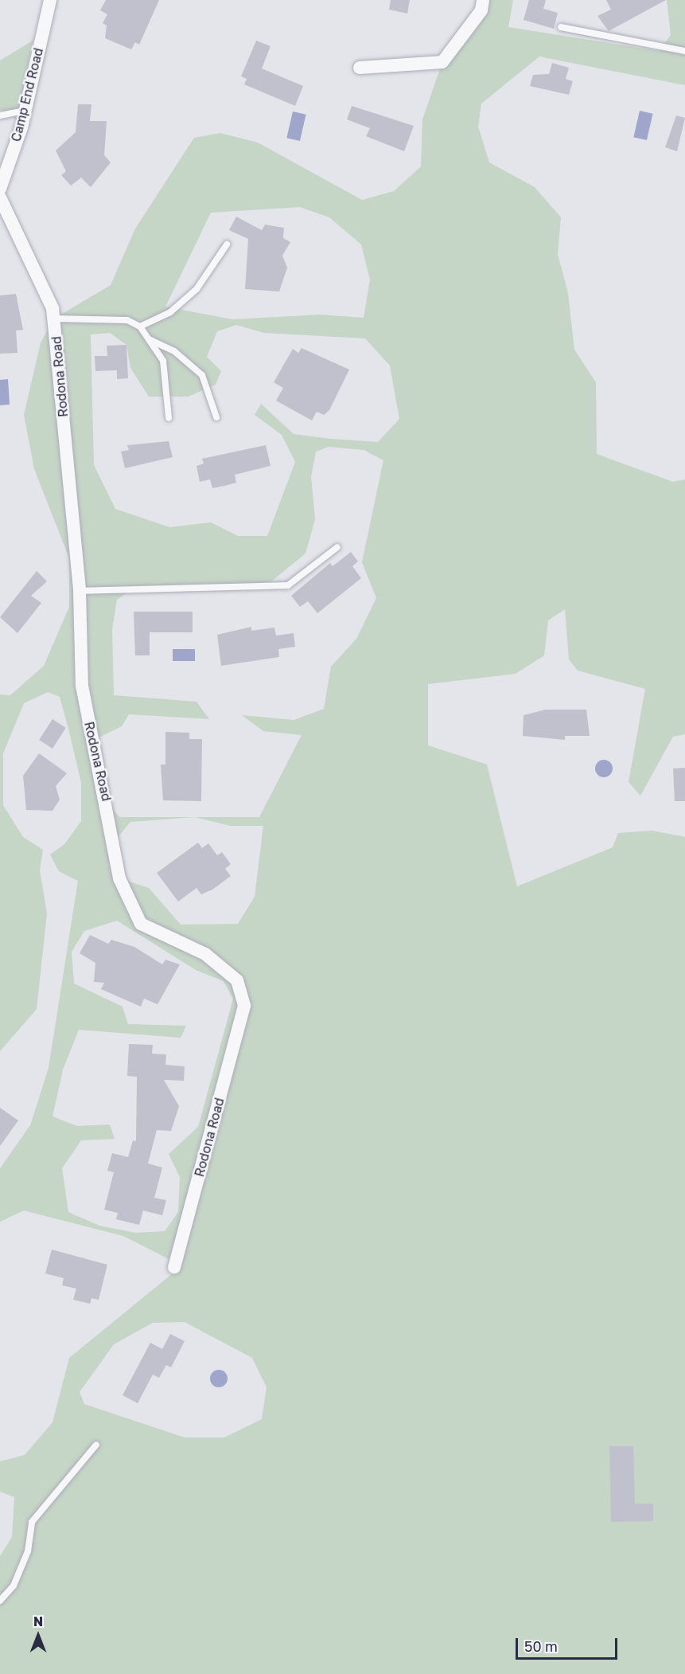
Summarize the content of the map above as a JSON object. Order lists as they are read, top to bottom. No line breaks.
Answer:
{"streets":{"street":["Camp End Road","Rodona Road"]},"scale_bar":"50 m","north":"top"}
